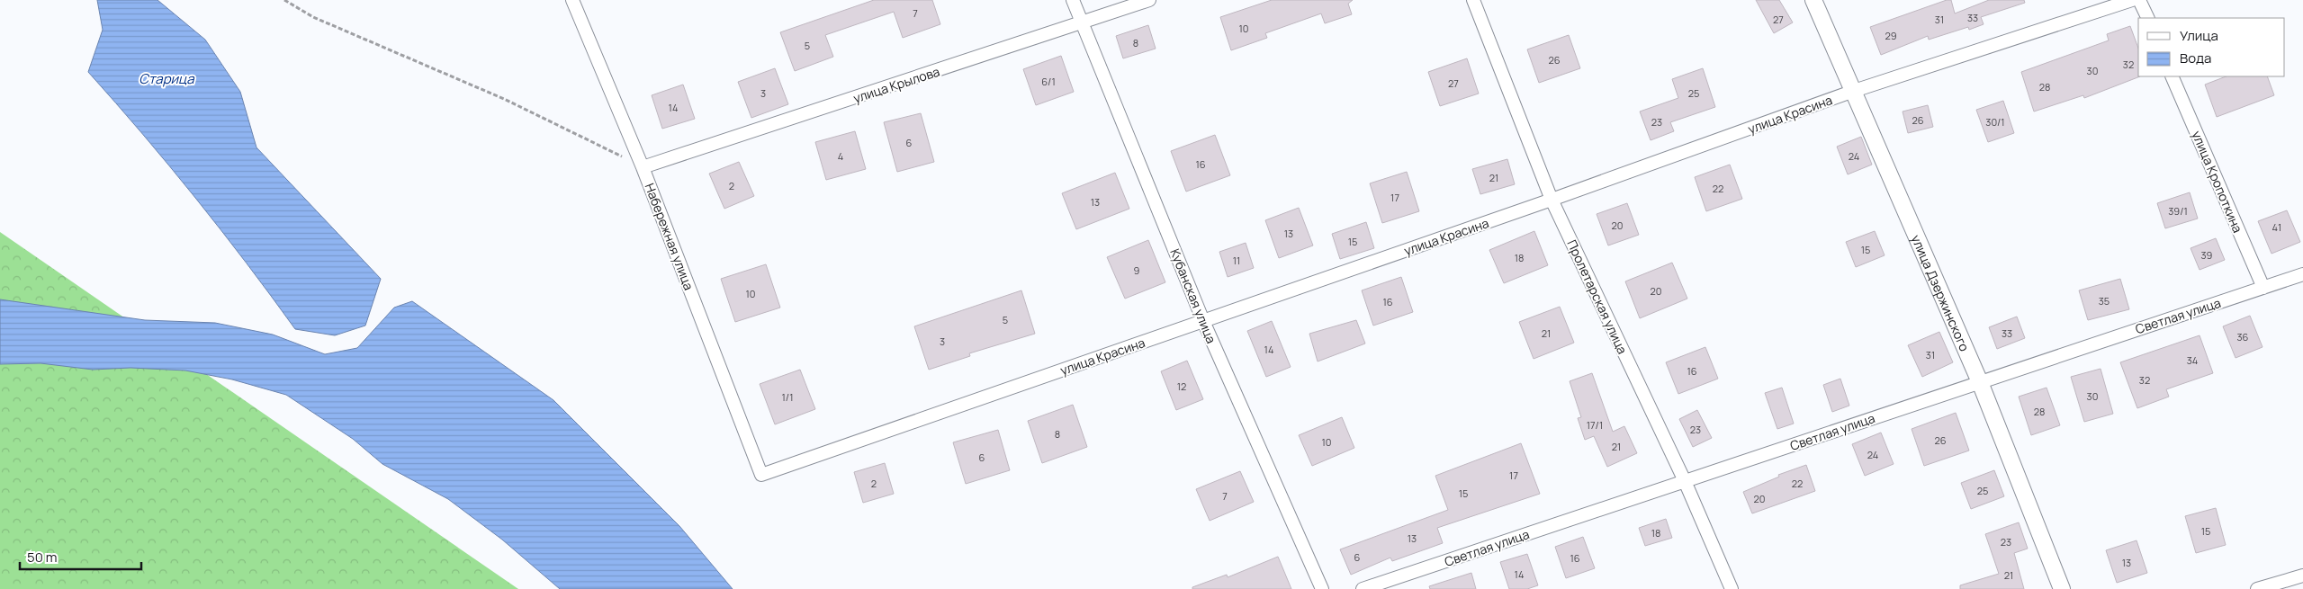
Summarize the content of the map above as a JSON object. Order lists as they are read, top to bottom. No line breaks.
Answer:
{"streets":{"street":["улица Крылова","улица Красина","улица Кропоткина","Набережная улица","улица Дзержинского","Кубанская улица","Пролетарская улица","Светлая улица"]},"crossings":[["улица Крылова","Набережная улица"],["улица Крылова","Кубанская улица"],["улица Красина","Набережная улица"],["улица Красина","улица Дзержинского"],["улица Красина","Кубанская улица"],["улица Красина","Пролетарская улица"],["улица Кропоткина","Светлая улица"],["улица Дзержинского","Светлая улица"],["Пролетарская улица","Светлая улица"]],"water":["Старица"],"house_numbers":["7","33","27","31","10","29","8","5","26","32","30","6/1","27","28","3","25","14","26","23","30/1","6","4","24","16","21","2","22","17","13","39/1","20","41","13","15","15","39","18","11","9","20","10","35","16","5","21","33","36","3","14","31","34","16","32","12","30","1/1","28","17/1","23","8","26","10","21","24","6","17","2","22","25","15","7","20","15","18","13","23","6","16","13","14","21"],"legend":["Улица","Вода"],"scale_bar":"50 m"}
